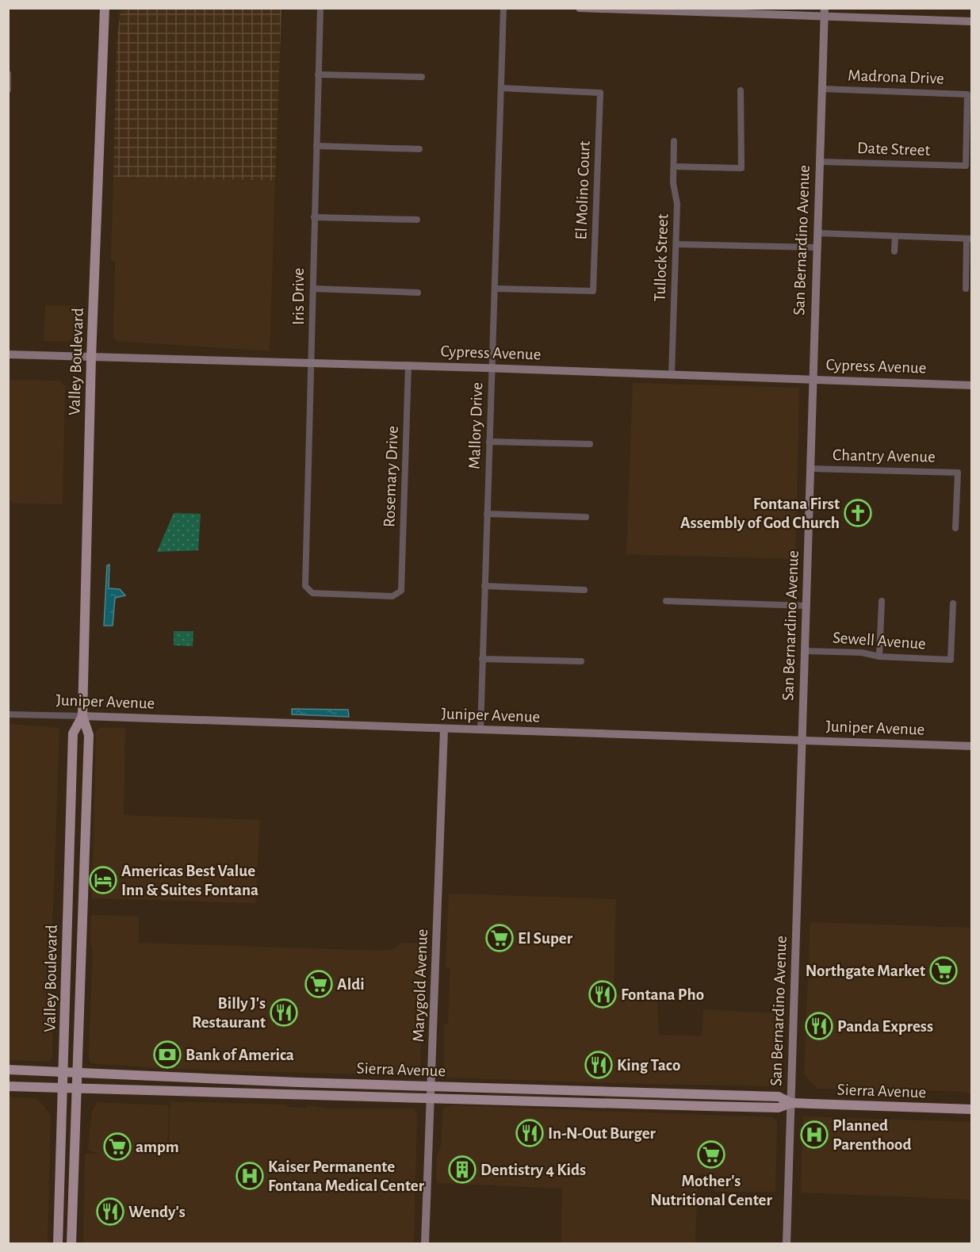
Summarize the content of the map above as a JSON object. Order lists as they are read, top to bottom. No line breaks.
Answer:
{"streets":{"main road":["Valley Boulevard","Sierra Avenue"],"street":["Madrona Drive","Date Street","El Molino Court","San Bernardino Avenue","Tullock Street","Iris Drive","Cypress Avenue","Mallory Drive","Chantry Avenue","Rosemary Drive","Sewell Avenue","Juniper Avenue","Marygold Avenue"]},"crossings":[["Madrona Drive","Date Street"],["Madrona Drive","San Bernardino Avenue"],["Date Street","San Bernardino Avenue"],["El Molino Court","Mallory Drive"],["San Bernardino Avenue","Cypress Avenue"],["San Bernardino Avenue","Chantry Avenue"],["San Bernardino Avenue","Sewell Avenue"],["San Bernardino Avenue","Juniper Avenue"],["San Bernardino Avenue","Sierra Avenue"],["Tullock Street","Cypress Avenue"],["Iris Drive","Cypress Avenue"],["Iris Drive","Rosemary Drive"],["Cypress Avenue","Valley Boulevard"],["Cypress Avenue","Mallory Drive"],["Cypress Avenue","Rosemary Drive"],["Valley Boulevard","Juniper Avenue"],["Valley Boulevard","Sierra Avenue"],["Mallory Drive","Juniper Avenue"],["Juniper Avenue","Marygold Avenue"],["Marygold Avenue","Sierra Avenue"]],"places":{"church":["Fontana First Assembly of God Church"],"hotel":["Americas Best Value Inn & Suites Fontana"],"supermarket":["El Super","Northgate Market","Aldi","ampm","Mother's Nutritional Center"],"restaurant":["Fontana Pho","Billy J's Restaurant","Panda Express","King Taco","In-N-Out Burger","Wendy's"],"bank":["Bank of America"],"hospital":["Planned Parenthood","Kaiser Permanente Fontana Medical Center"],"building":["Dentistry 4 Kids"]}}
